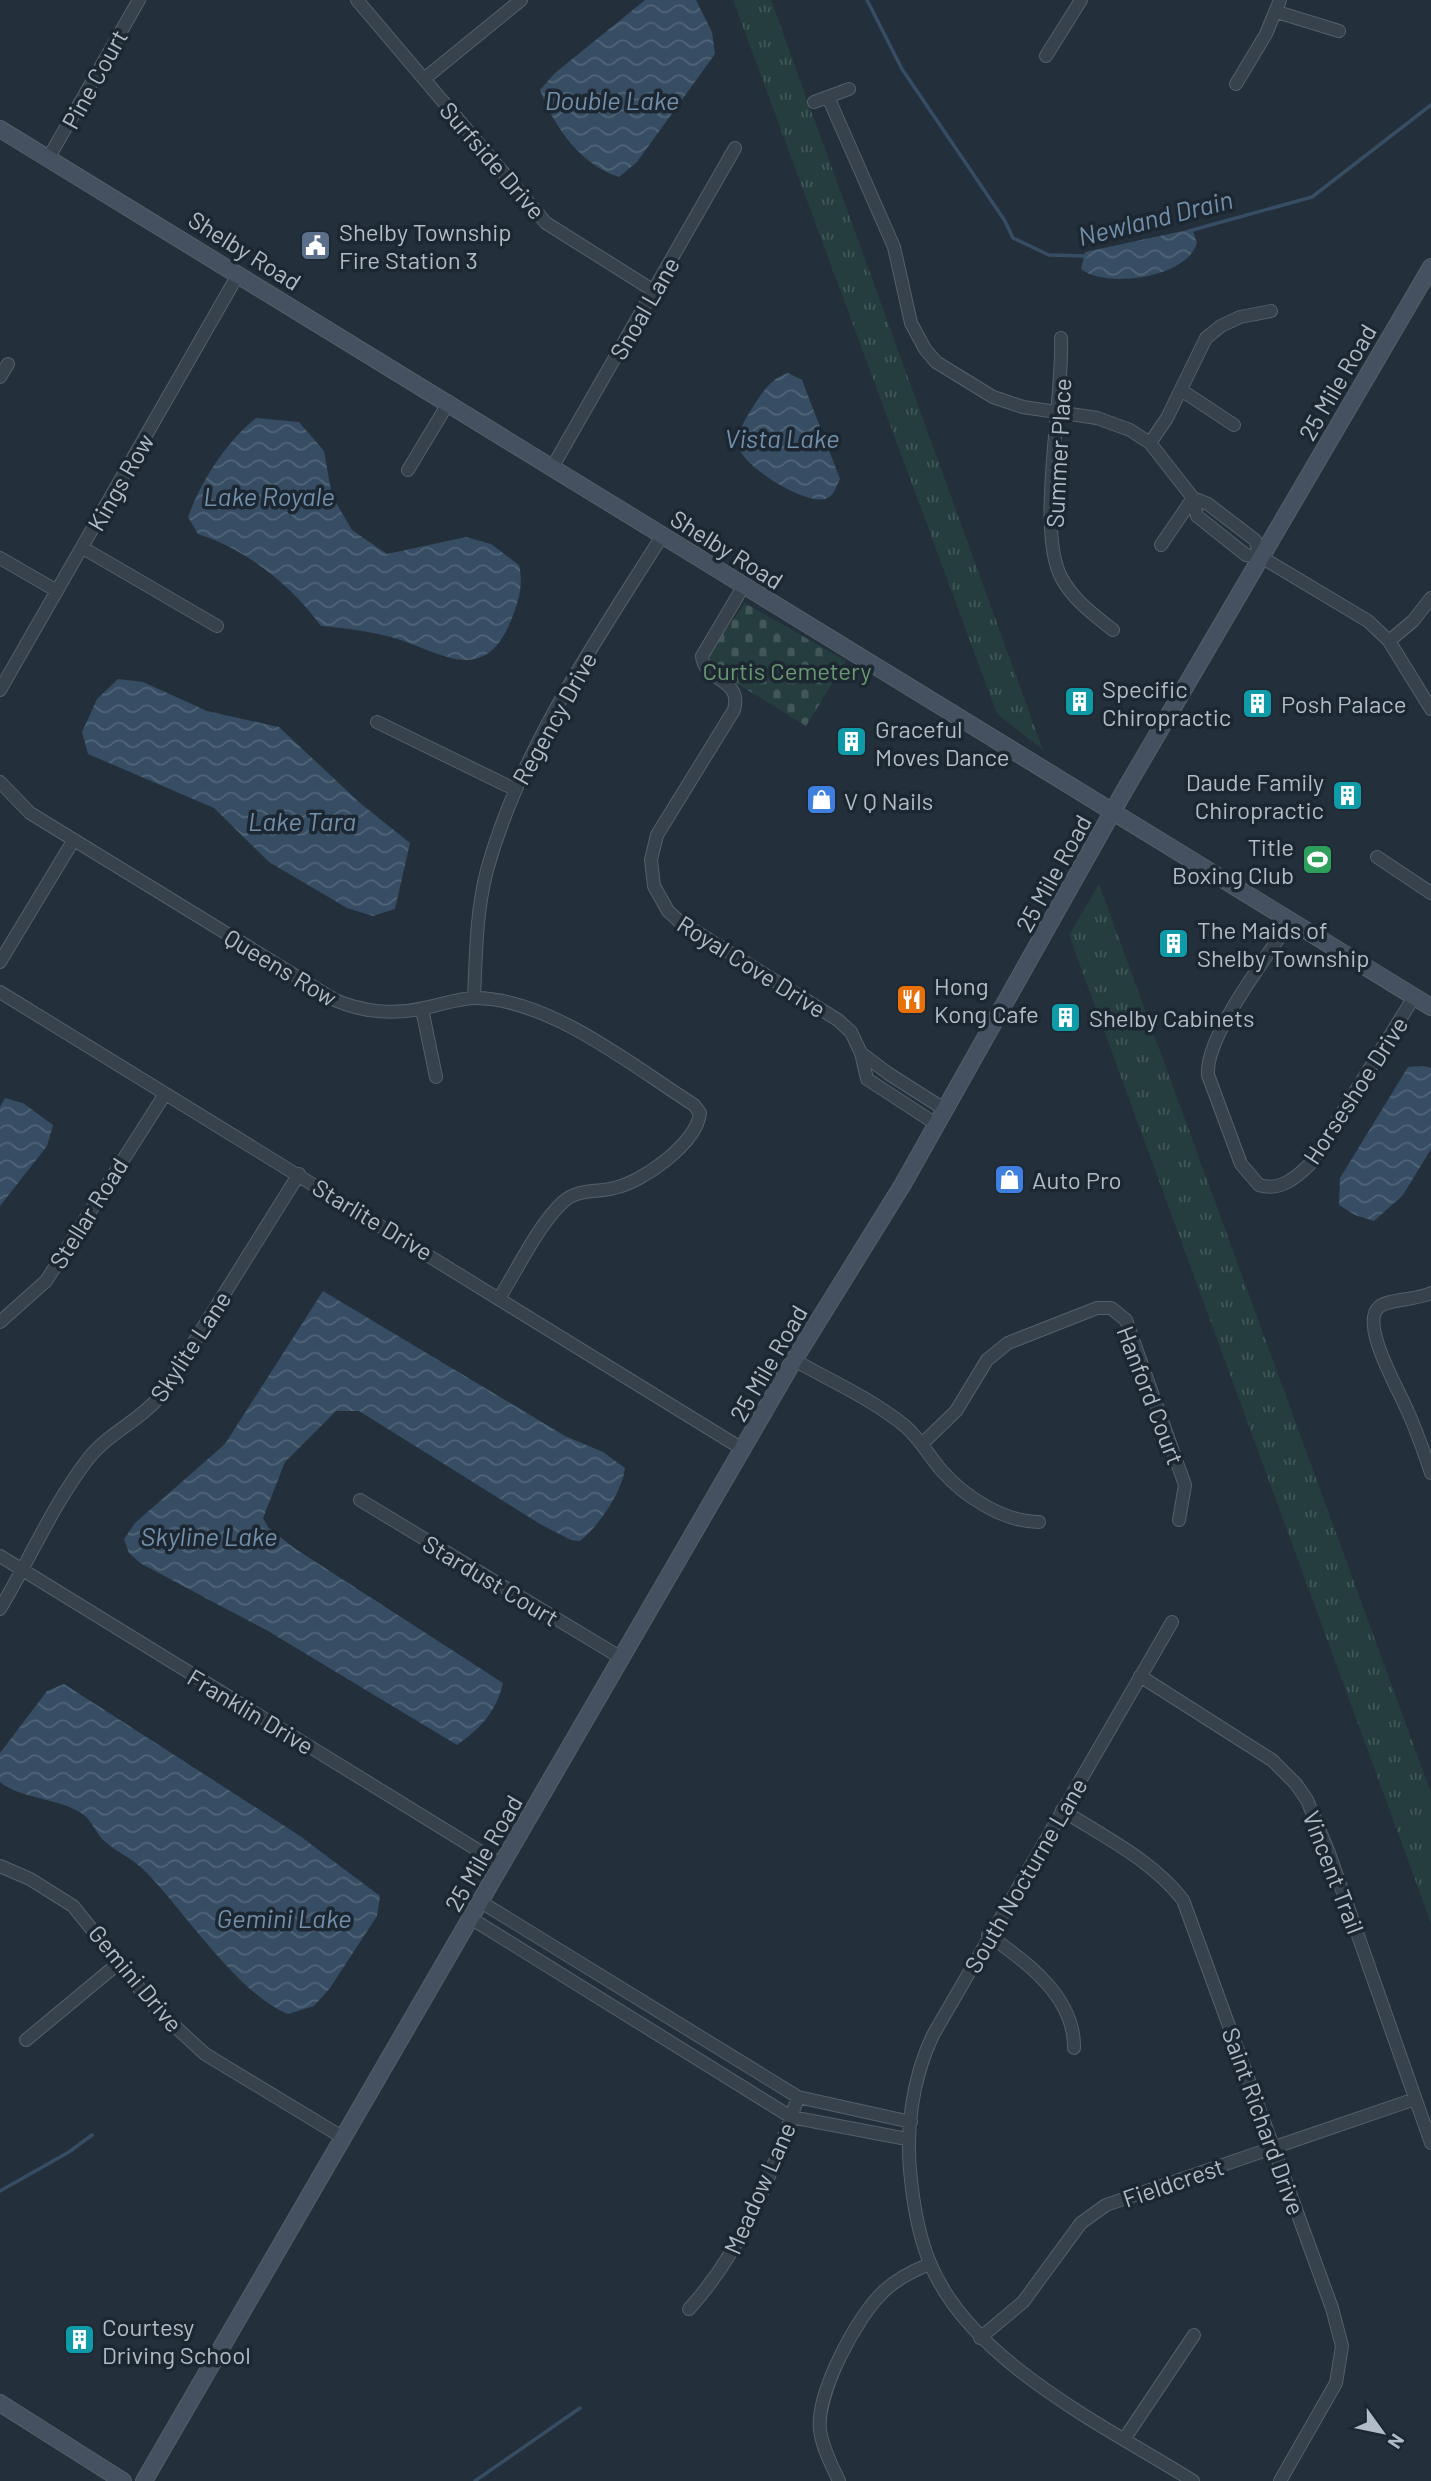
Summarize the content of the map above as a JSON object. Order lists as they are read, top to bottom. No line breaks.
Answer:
{"streets":{"street":["Pine Court","Surfside Drive","Shelby Road","Snoal Lane","25 Mile Road","Summer Place","Kings Row","Regency Drive","Royal Cove Drive","Queens Row","Horseshoe Drive","Stellar Road","Starlite Drive","Skylite Lane","Hanford Court","Stardust Court","Franklin Drive","Vincent Trail","South Nocturne Lane","Gemini Drive","Saint Richard Drive","Fieldcrest","Meadow Lane"]},"crossings":[["Pine Court","Shelby Road"],["Surfside Drive","Snoal Lane"],["Shelby Road","Snoal Lane"],["Shelby Road","25 Mile Road"],["Shelby Road","Kings Row"],["Shelby Road","Regency Drive"],["Shelby Road","Royal Cove Drive"],["Shelby Road","Horseshoe Drive"],["25 Mile Road","Royal Cove Drive"],["25 Mile Road","Starlite Drive"],["25 Mile Road","Stardust Court"],["25 Mile Road","Franklin Drive"],["25 Mile Road","Gemini Drive"],["Regency Drive","Queens Row"],["Queens Row","Starlite Drive"],["Stellar Road","Starlite Drive"],["Starlite Drive","Skylite Lane"],["Skylite Lane","Franklin Drive"],["Vincent Trail","South Nocturne Lane"],["Vincent Trail","Fieldcrest"],["South Nocturne Lane","Saint Richard Drive"],["South Nocturne Lane","Fieldcrest"],["Saint Richard Drive","Fieldcrest"]],"water":["Double Lake","Newland Drain","Vista Lake","Lake Royale","Lake Tara","Skyline Lake","Gemini Lake"],"parks":["Curtis Cemetery"],"places":{"public building":["Shelby Township Fire Station 3"],"building":["Specific Chiropractic","Posh Palace","Graceful Moves Dance","Daude Family Chiropractic","The Maids of Shelby Township","Shelby Cabinets","Courtesy Driving School"],"shop":["V Q Nails","Auto Pro"],"sports":["Title Boxing Club"],"restaurant":["Hong Kong Cafe"]},"north":"bottom right"}
